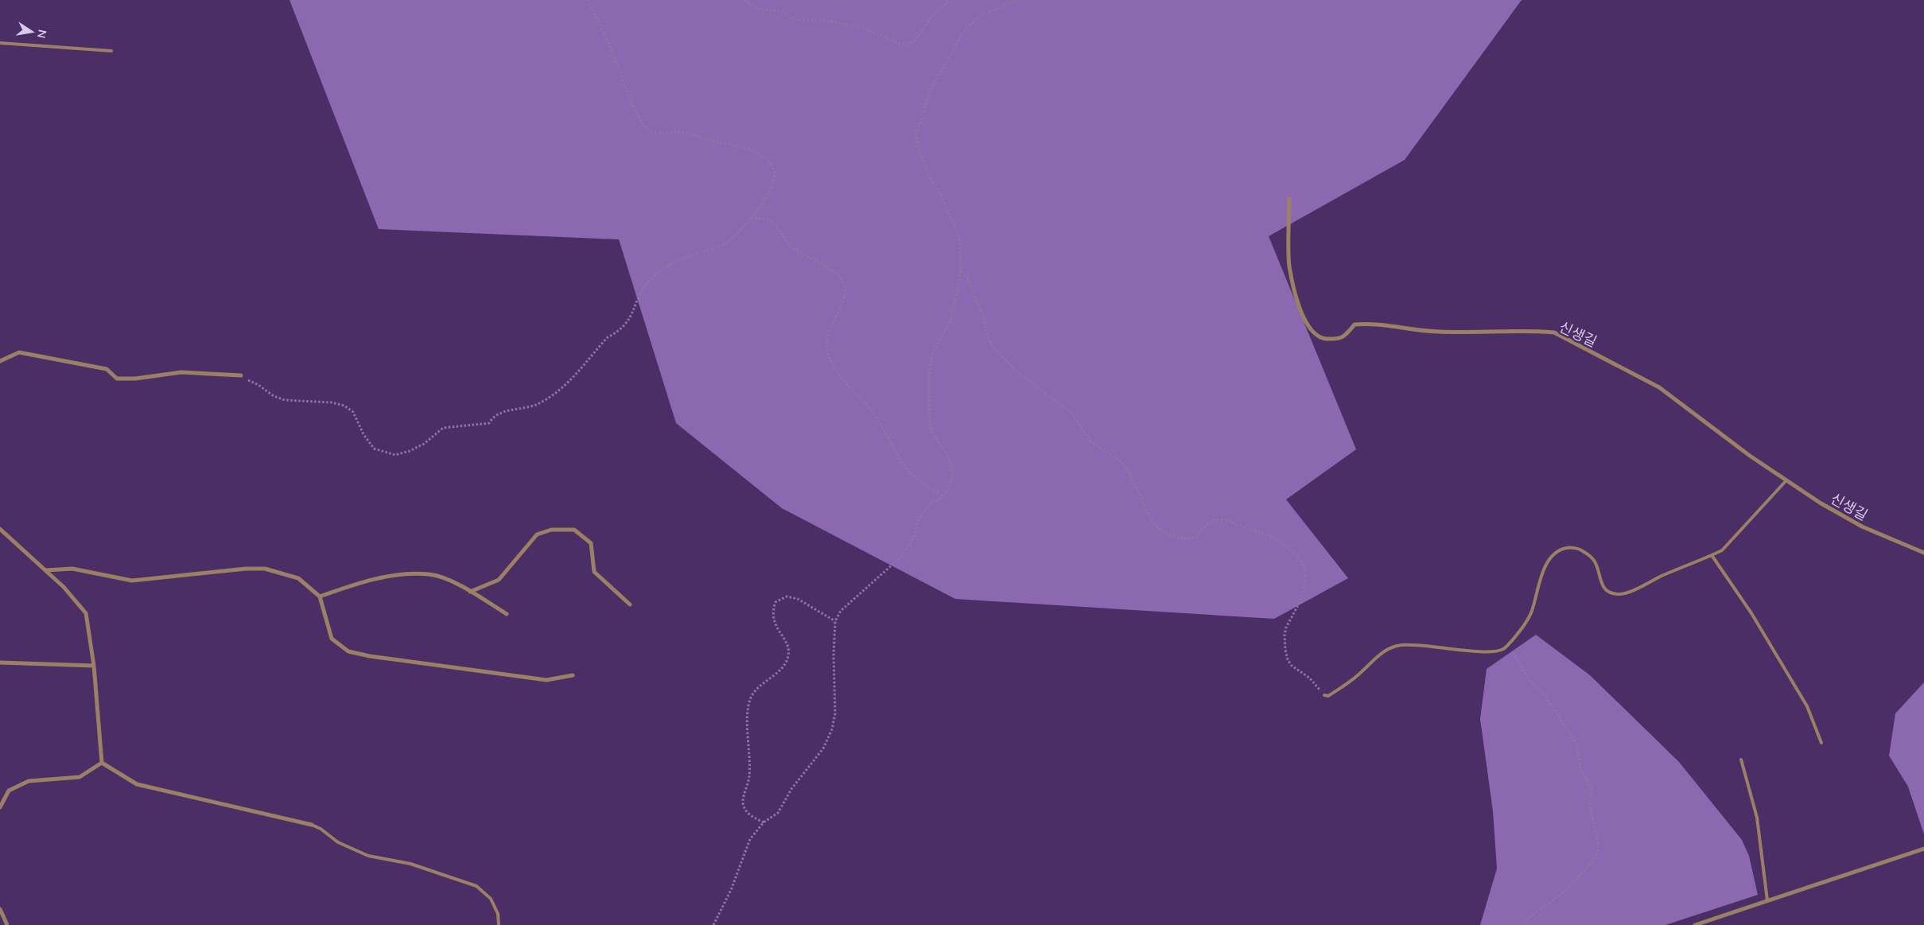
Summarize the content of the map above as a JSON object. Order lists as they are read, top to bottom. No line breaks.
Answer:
{"streets":{"street":["신생길"]},"north":"right"}
